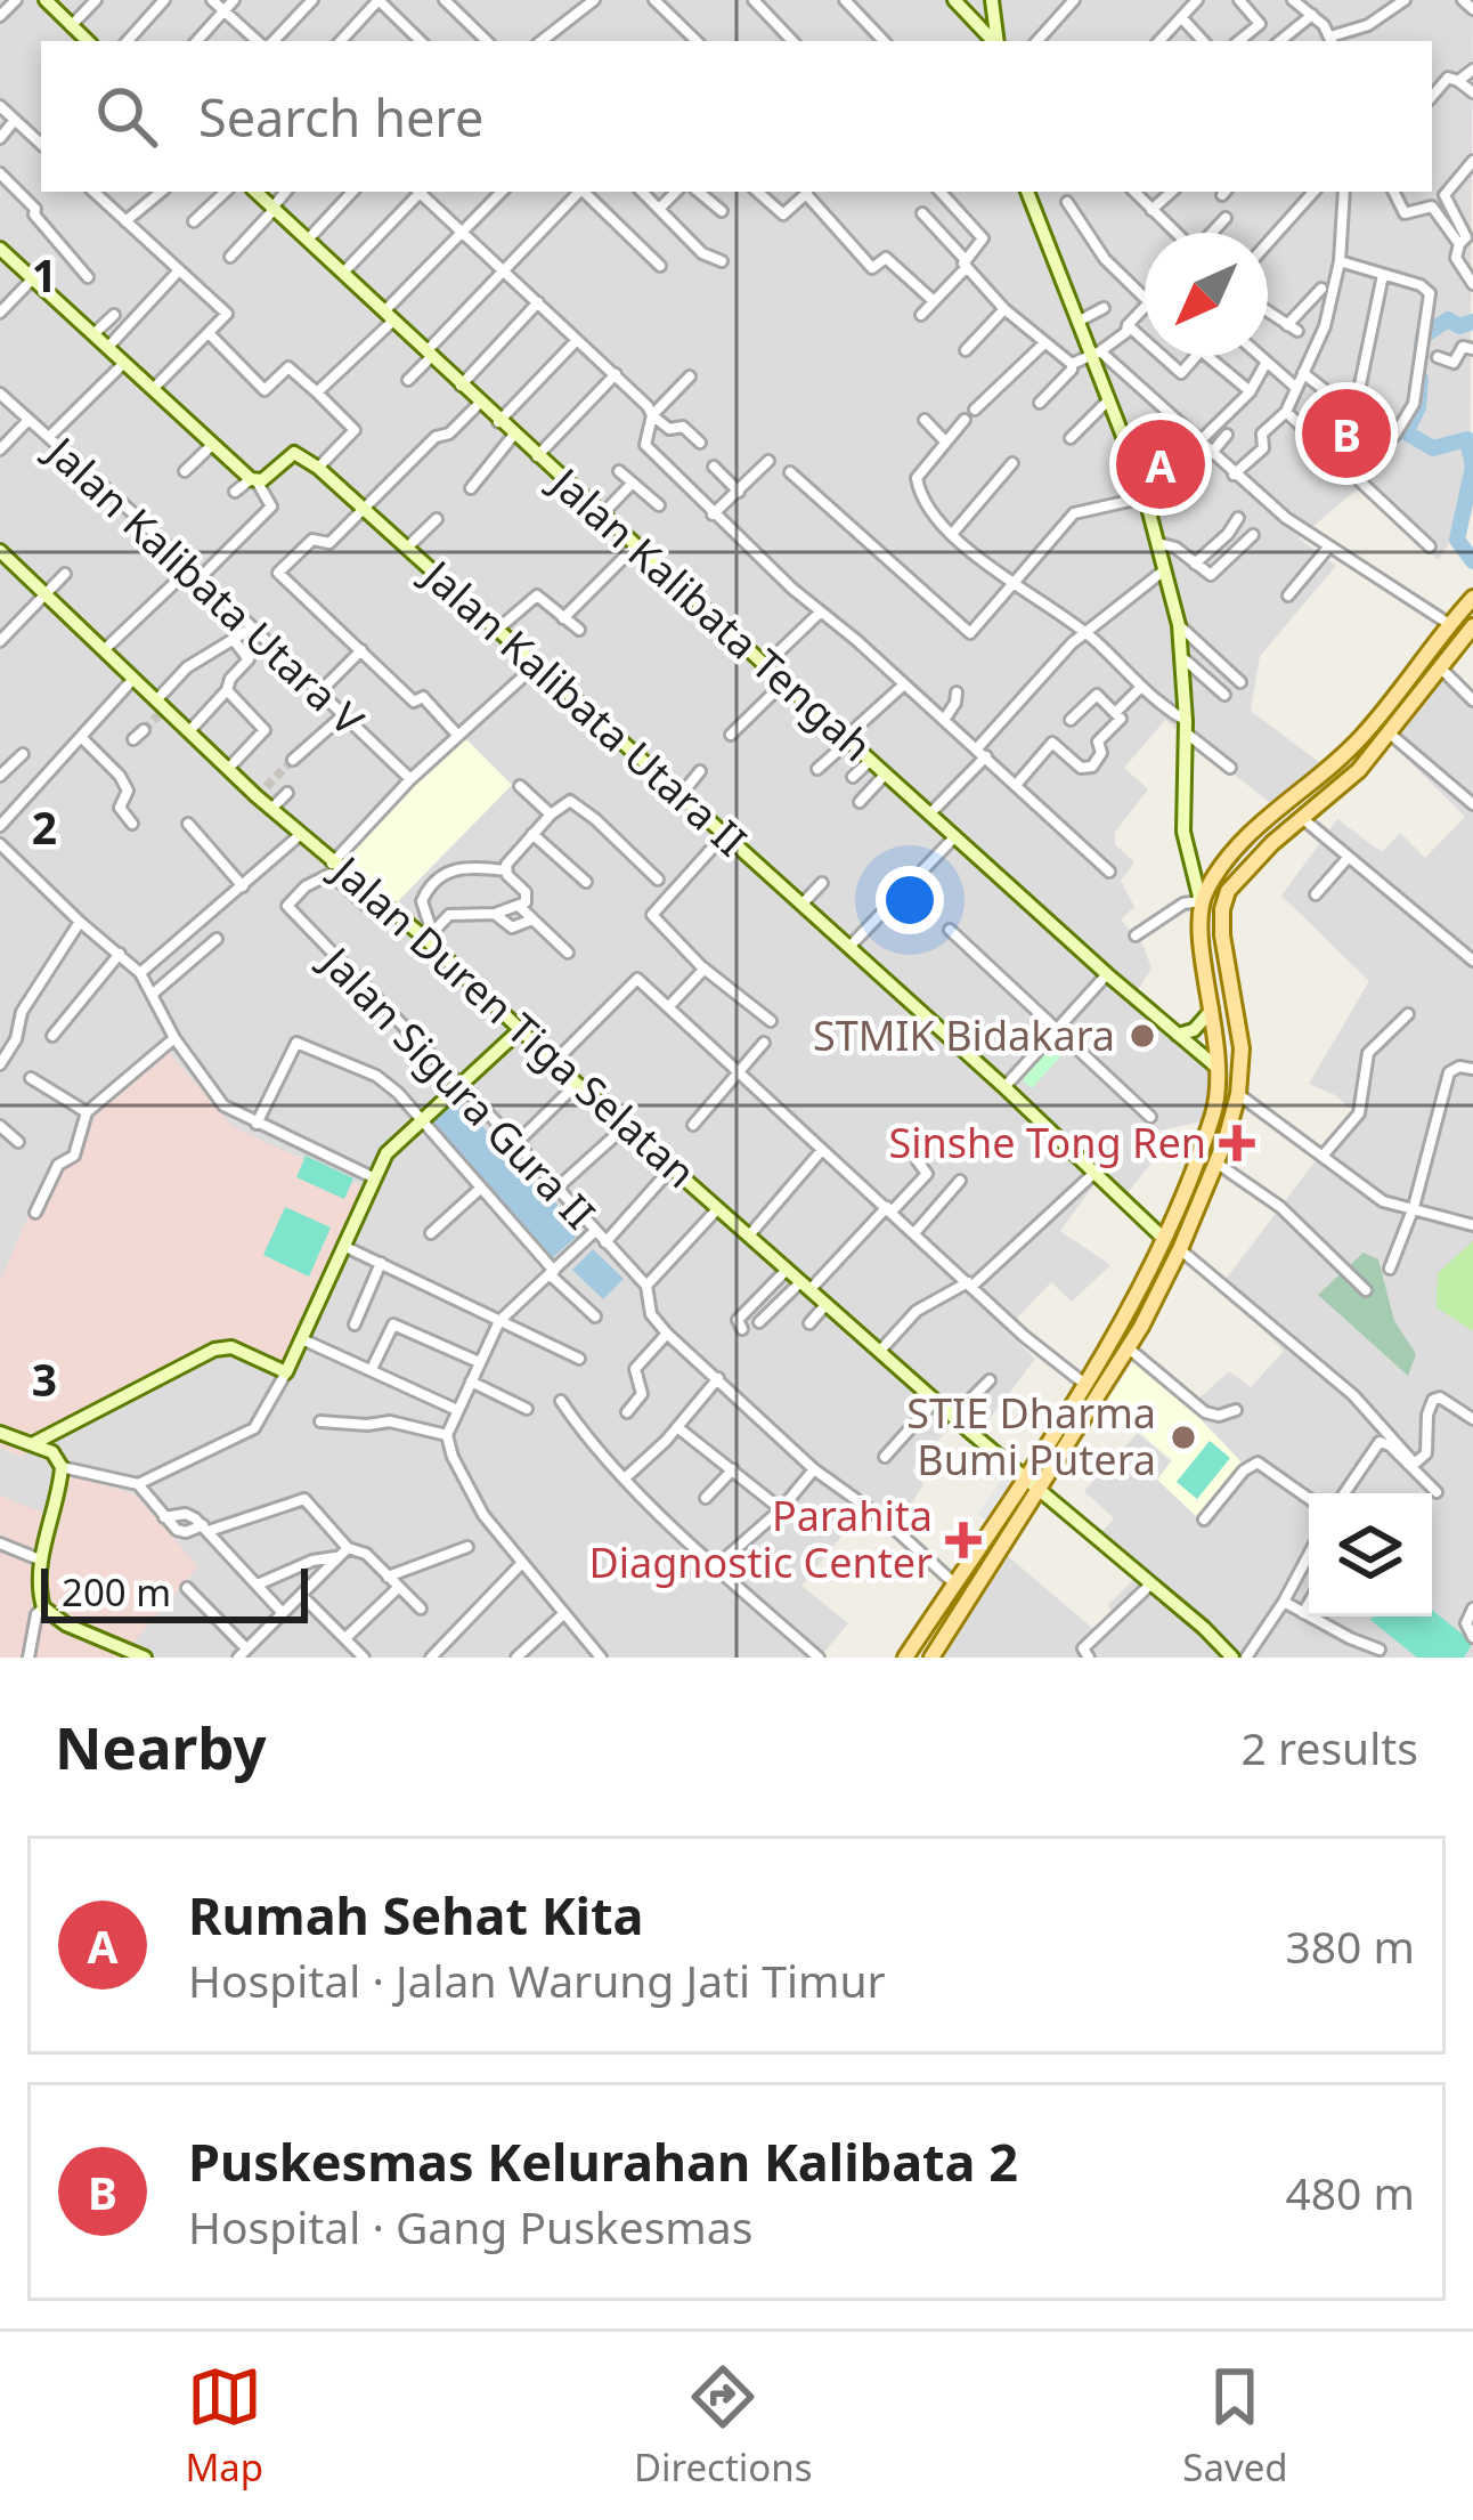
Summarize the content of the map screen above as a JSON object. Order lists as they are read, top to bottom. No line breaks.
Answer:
{"streets":{"street":["Jalan Kalibata Utara V","Jalan Kalibata Tengah","Jalan Kalibata Utara II","Jalan Duren Tiga Selatan","Jalan Sigura Gura II"]},"crossings":[["Jalan Kalibata Utara V","Jalan Sigura Gura II"],["Jalan Kalibata Utara II","Jalan Sigura Gura II"],["Jalan Duren Tiga Selatan","Jalan Sigura Gura II"]],"places":{"other":["STMIK Bidakara","STIE Dharma Bumi Putera"],"health":["Sinshe Tong Ren","Parahita Diagnostic Center"]},"scale_bar":"200 m","north":"bottom left","page":{"search":"Search here","pins":["B","A"],"scale":"200 m","heading":["Nearby","2 results"],"list":[{"mark":"A","name":"Rumah Sehat Kita","note":"Hospital · Jalan Warung Jati Timur","value":"380 m"},{"mark":"B","name":"Puskesmas Kelurahan Kalibata 2","note":"Hospital · Gang Puskesmas","value":"480 m"}],"nav":["Map","Directions","Saved"]},"grid":{"rows":["1","2","3"]}}
